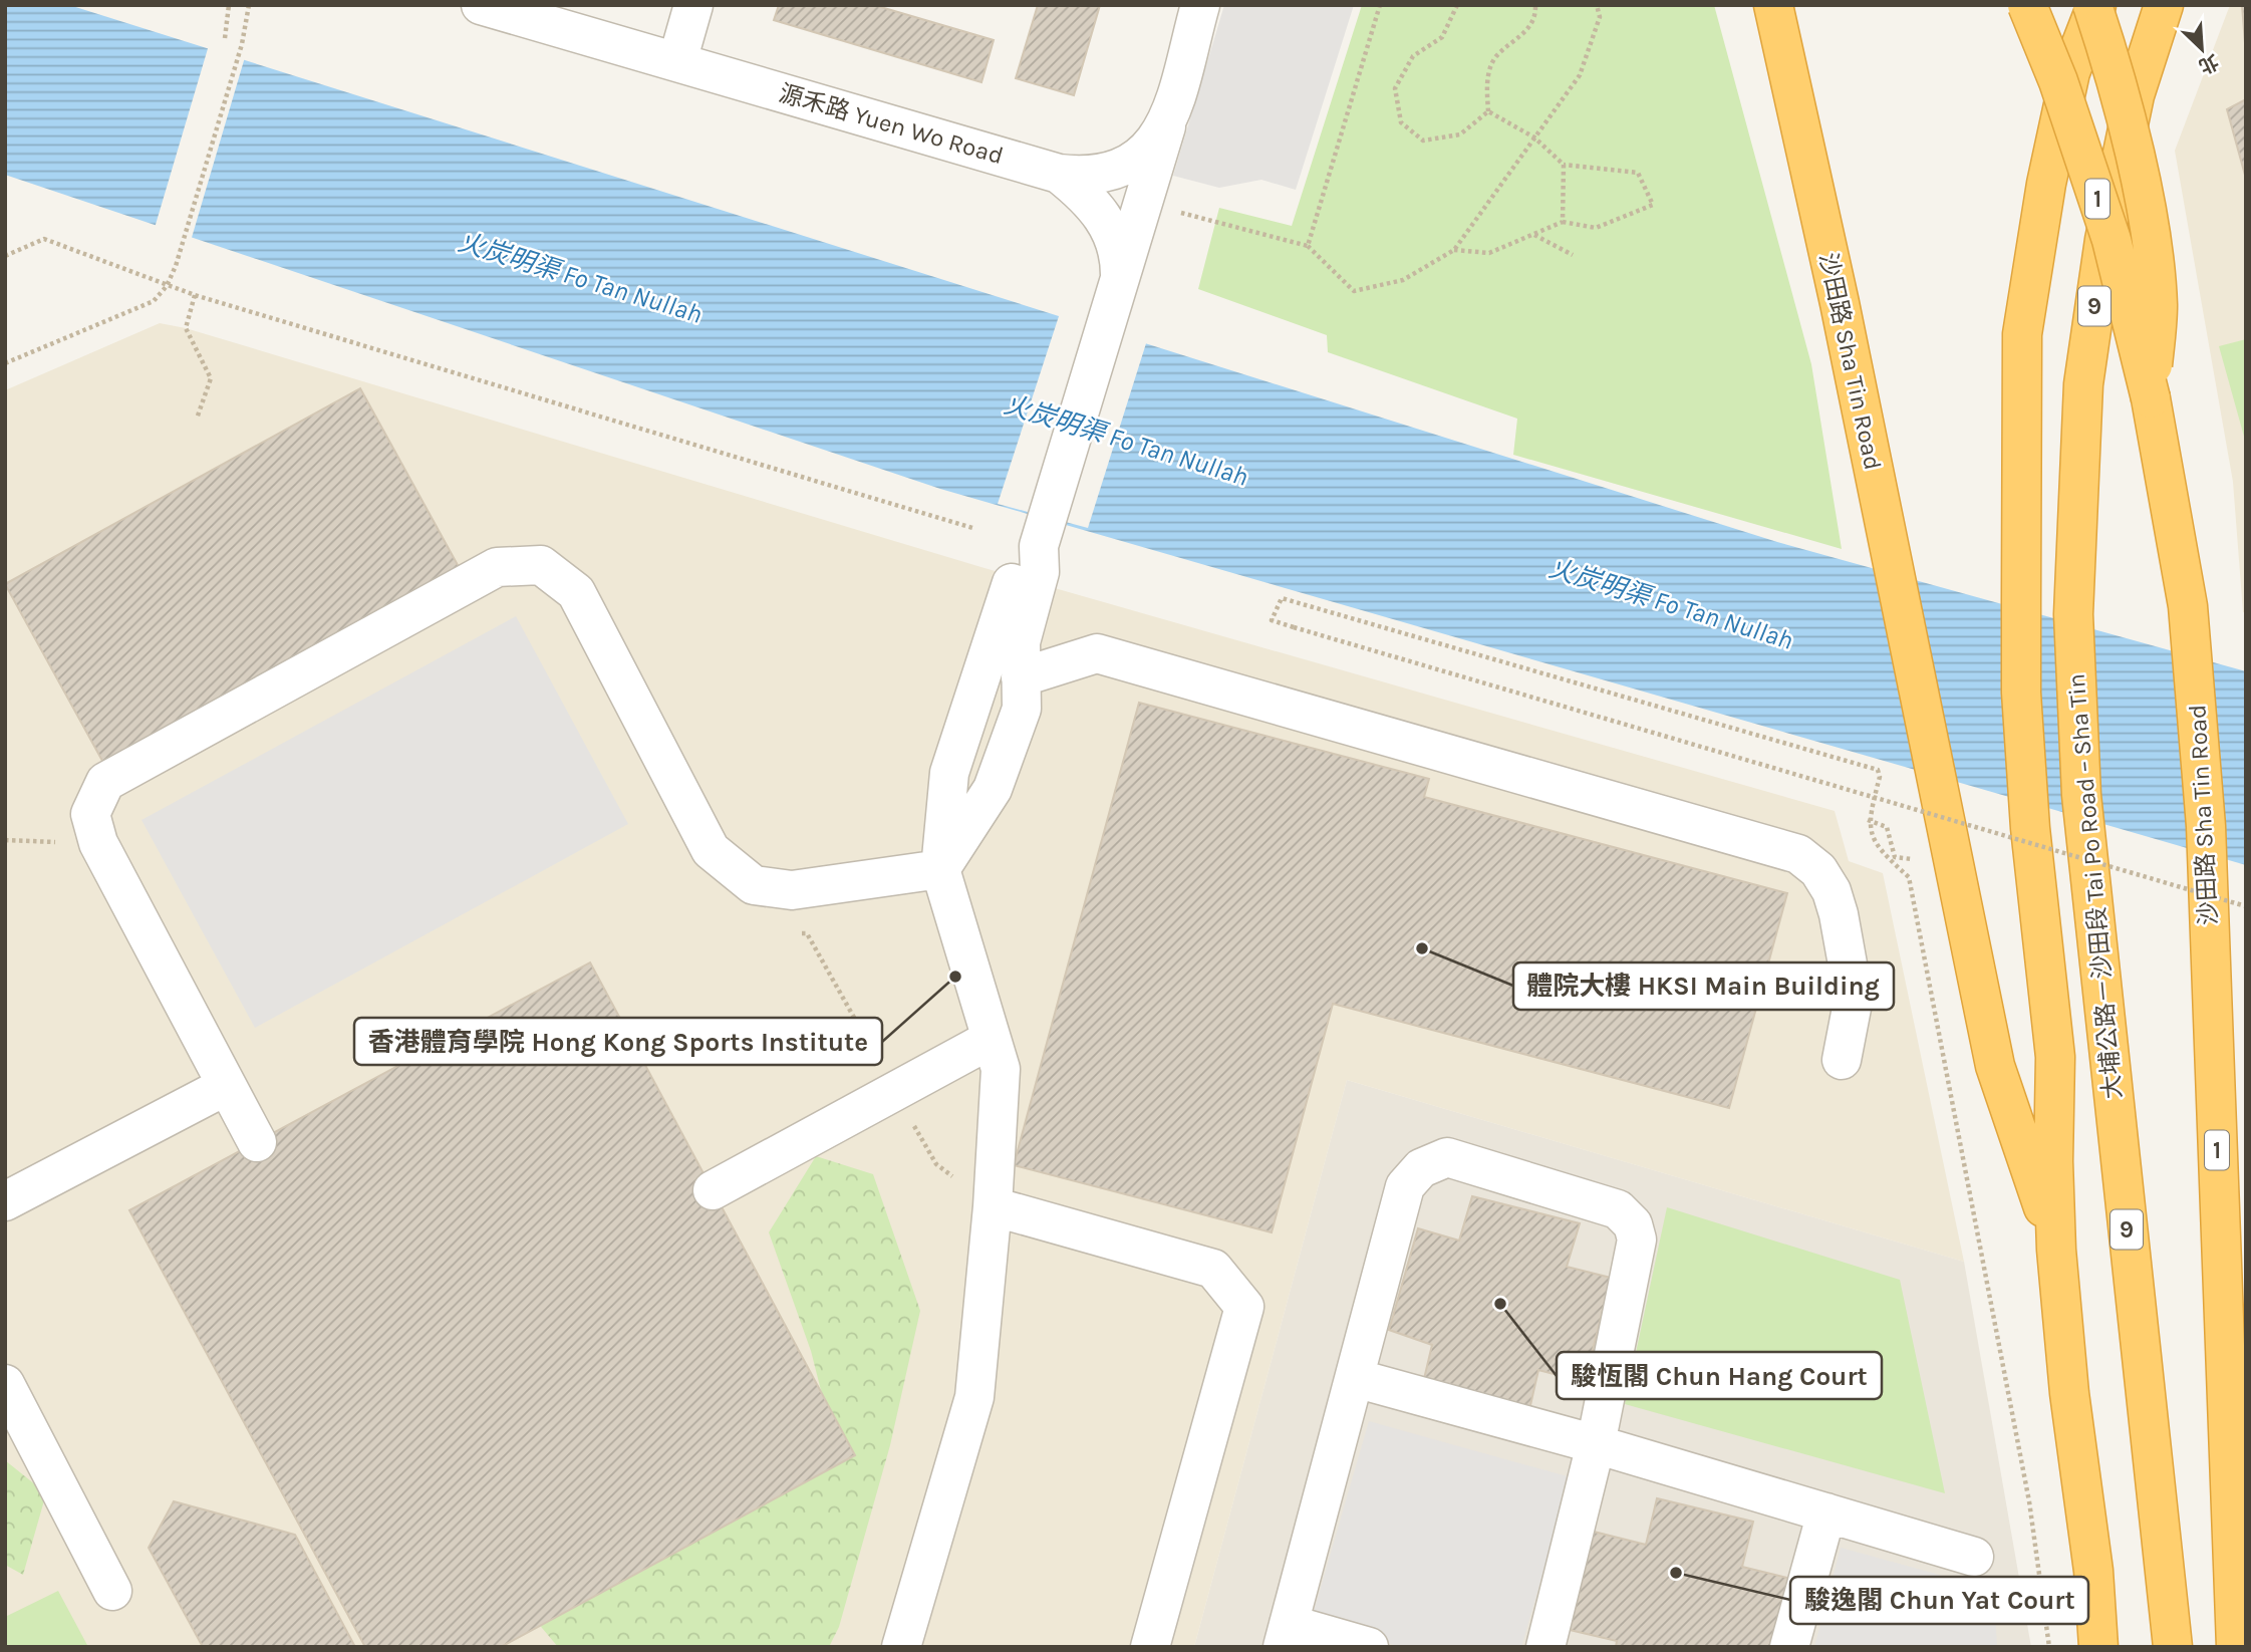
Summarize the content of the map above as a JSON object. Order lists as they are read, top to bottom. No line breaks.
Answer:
{"streets":{"highway":["1","9","沙田路 Sha Tin Road","大埔公路－沙田段 Tai Po Road – Sha Tin"],"street":["源禾路 Yuen Wo Road"]},"water":["火炭明渠 Fo Tan Nullah"],"places":["體院大樓 HKSI Main Building","香港體育學院 Hong Kong Sports Institute","駿恆閣 Chun Hang Court","駿逸閣 Chun Yat Court"],"north":"bottom right"}
